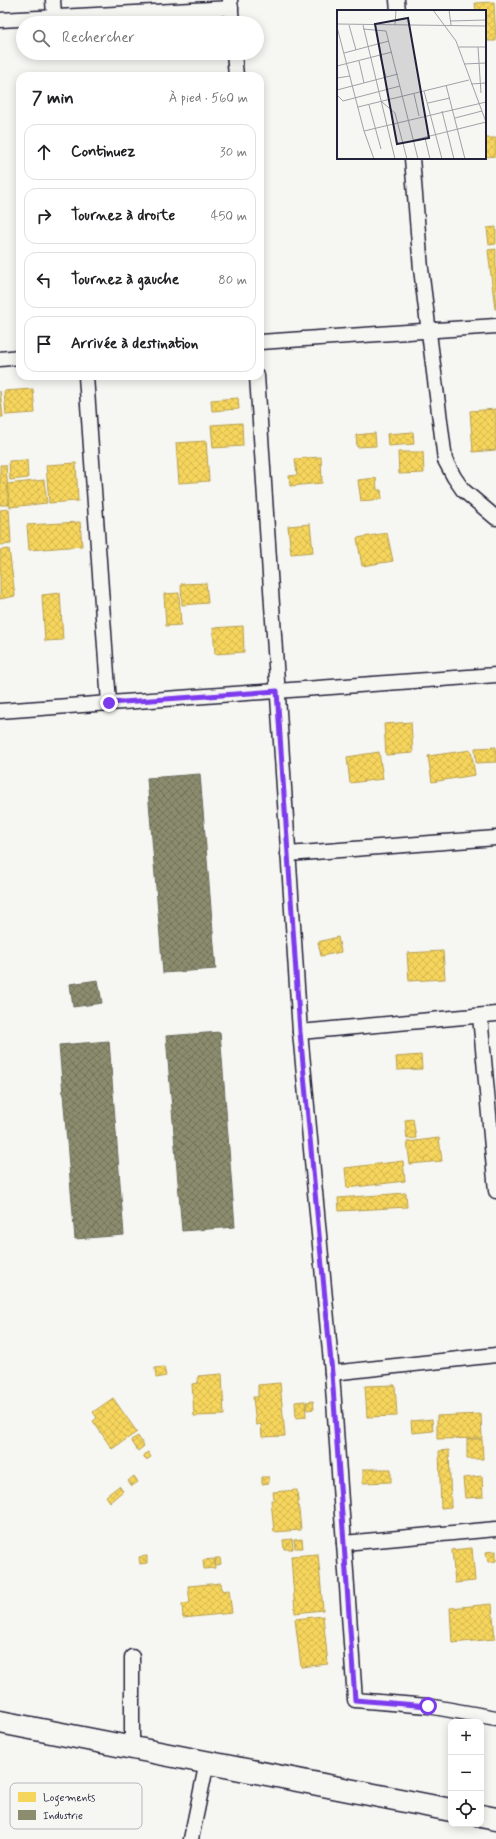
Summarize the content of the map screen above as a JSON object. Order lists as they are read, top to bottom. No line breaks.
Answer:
{"legend":["Logements","Industrie"],"page":{"search":"Rechercher","heading":["7 min","À pied · 560 m"],"list":[["Continuez","30 m"],["Tournez à droite","450 m"],["Tournez à gauche","80 m"],"Arrivée à destination"],"map_buttons":["+","−"]}}
